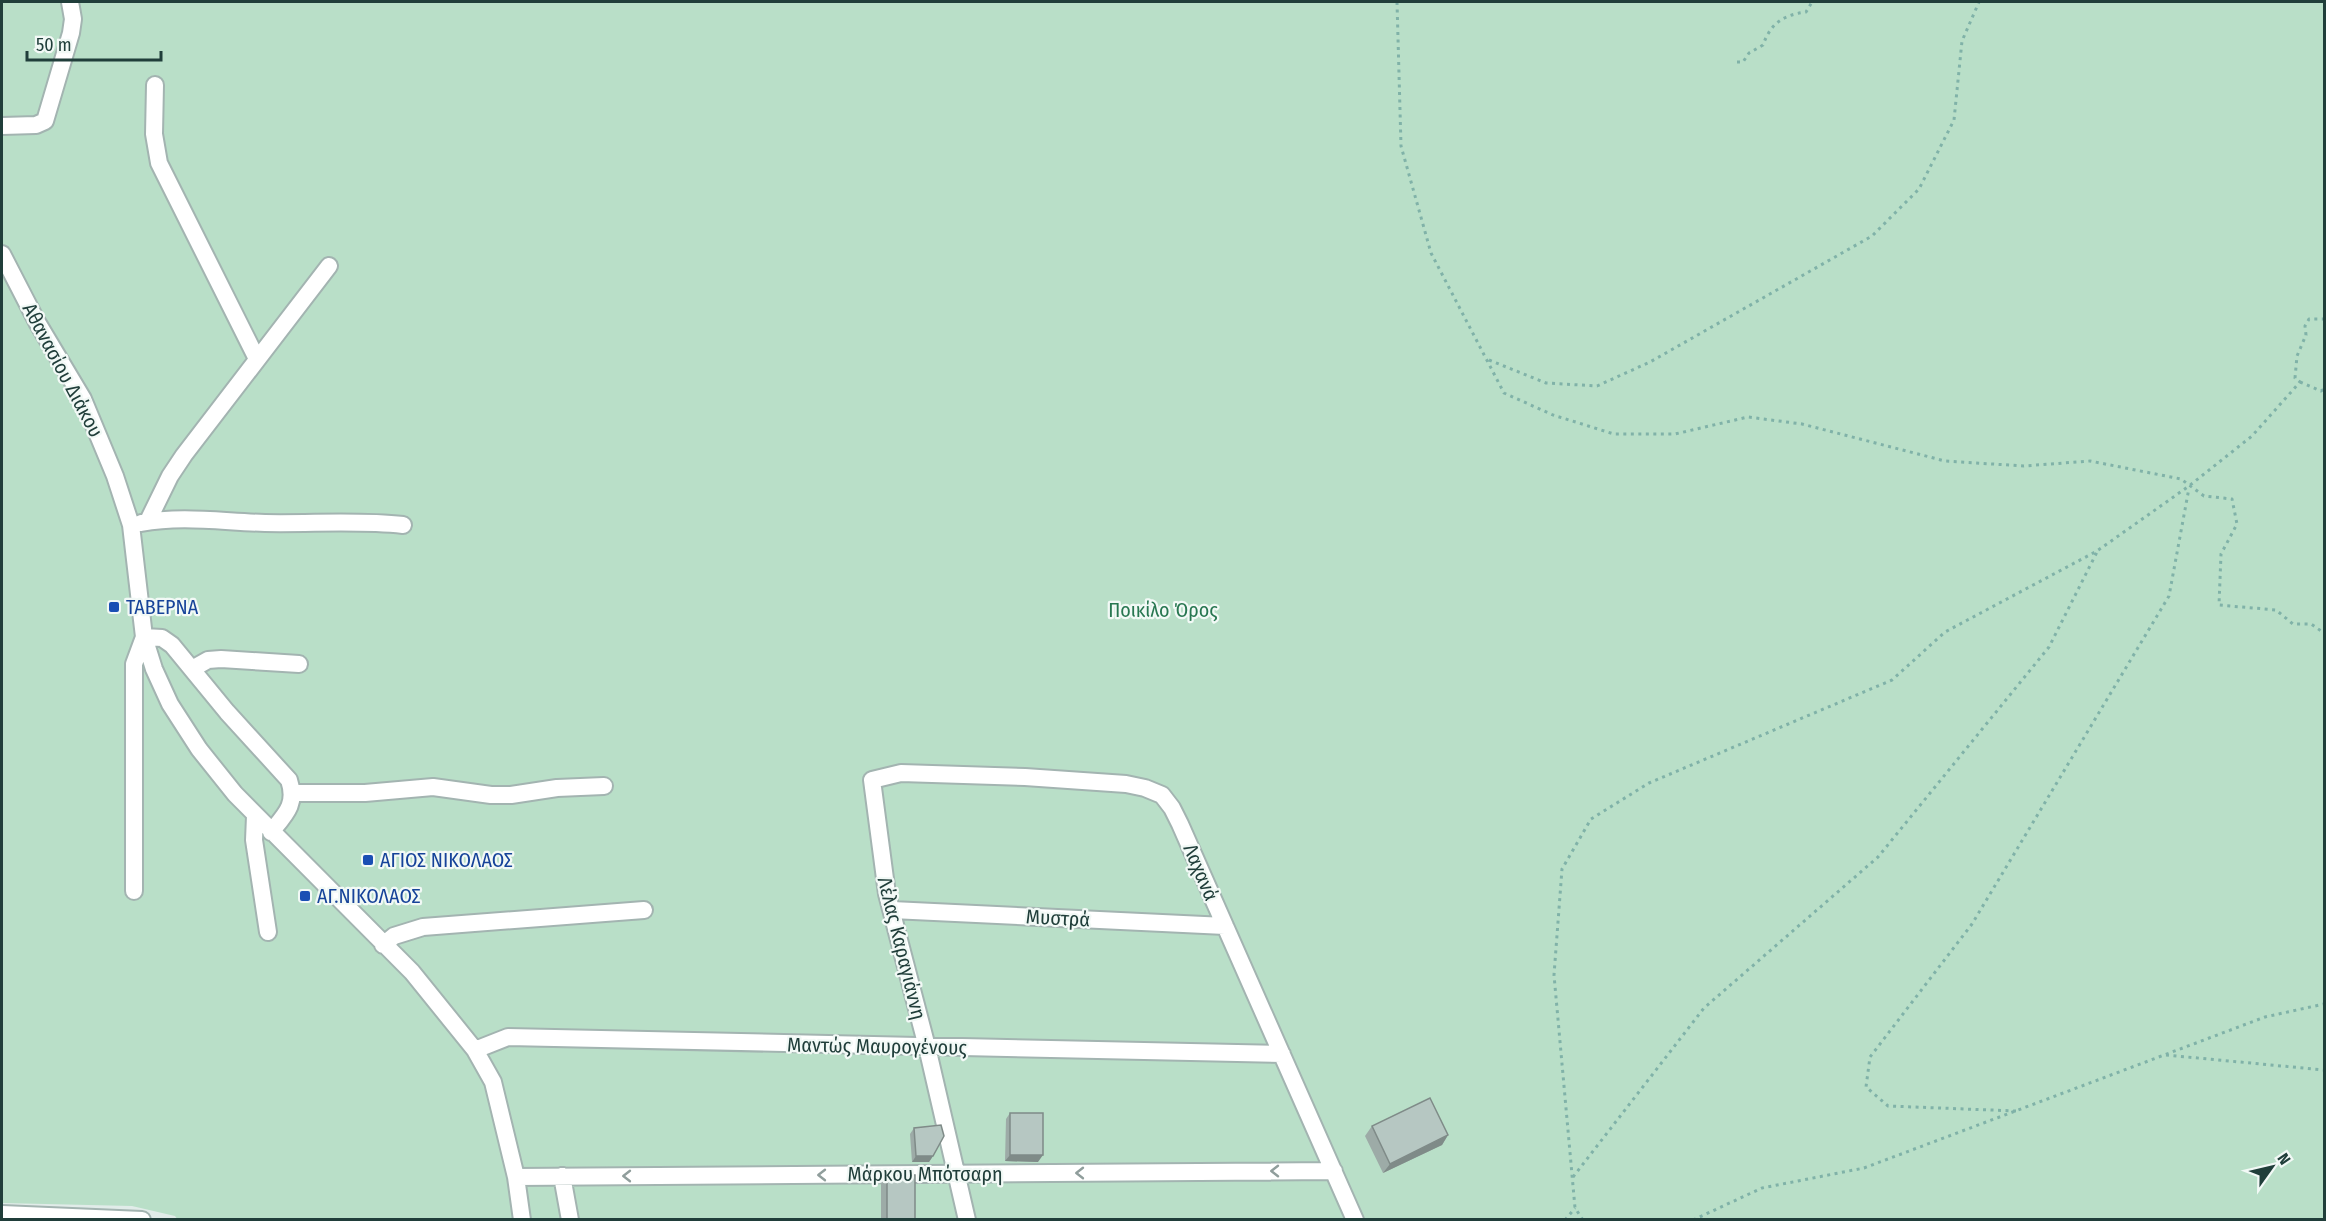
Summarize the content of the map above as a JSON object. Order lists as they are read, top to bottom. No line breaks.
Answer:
{"streets":{"street":["Αθανασίου Διάκου","Λαχανά","Μυστρά","Λέλας Καραγιάννη","Μαντώς Μαυρογένους","Μάρκου Μπότσαρη"]},"crossings":[["Αθανασίου Διάκου","Μαντώς Μαυρογένους"],["Αθανασίου Διάκου","Μάρκου Μπότσαρη"],["Λαχανά","Μυστρά"],["Λαχανά","Λέλας Καραγιάννη"],["Λαχανά","Μαντώς Μαυρογένους"],["Λαχανά","Μάρκου Μπότσαρη"],["Μυστρά","Λέλας Καραγιάννη"],["Λέλας Καραγιάννη","Μαντώς Μαυρογένους"],["Λέλας Καραγιάννη","Μάρκου Μπότσαρη"]],"one_way":["Μάρκου Μπότσαρη"],"parks":["Ποικίλο Όρος"],"places":{"transit":["ΤΑΒΕΡΝΑ","ΑΓΙΟΣ ΝΙΚΟΛΑΟΣ","ΑΓ.ΝΙΚΟΛΑΟΣ"]},"scale_bar":"50 m","north":"top right"}
